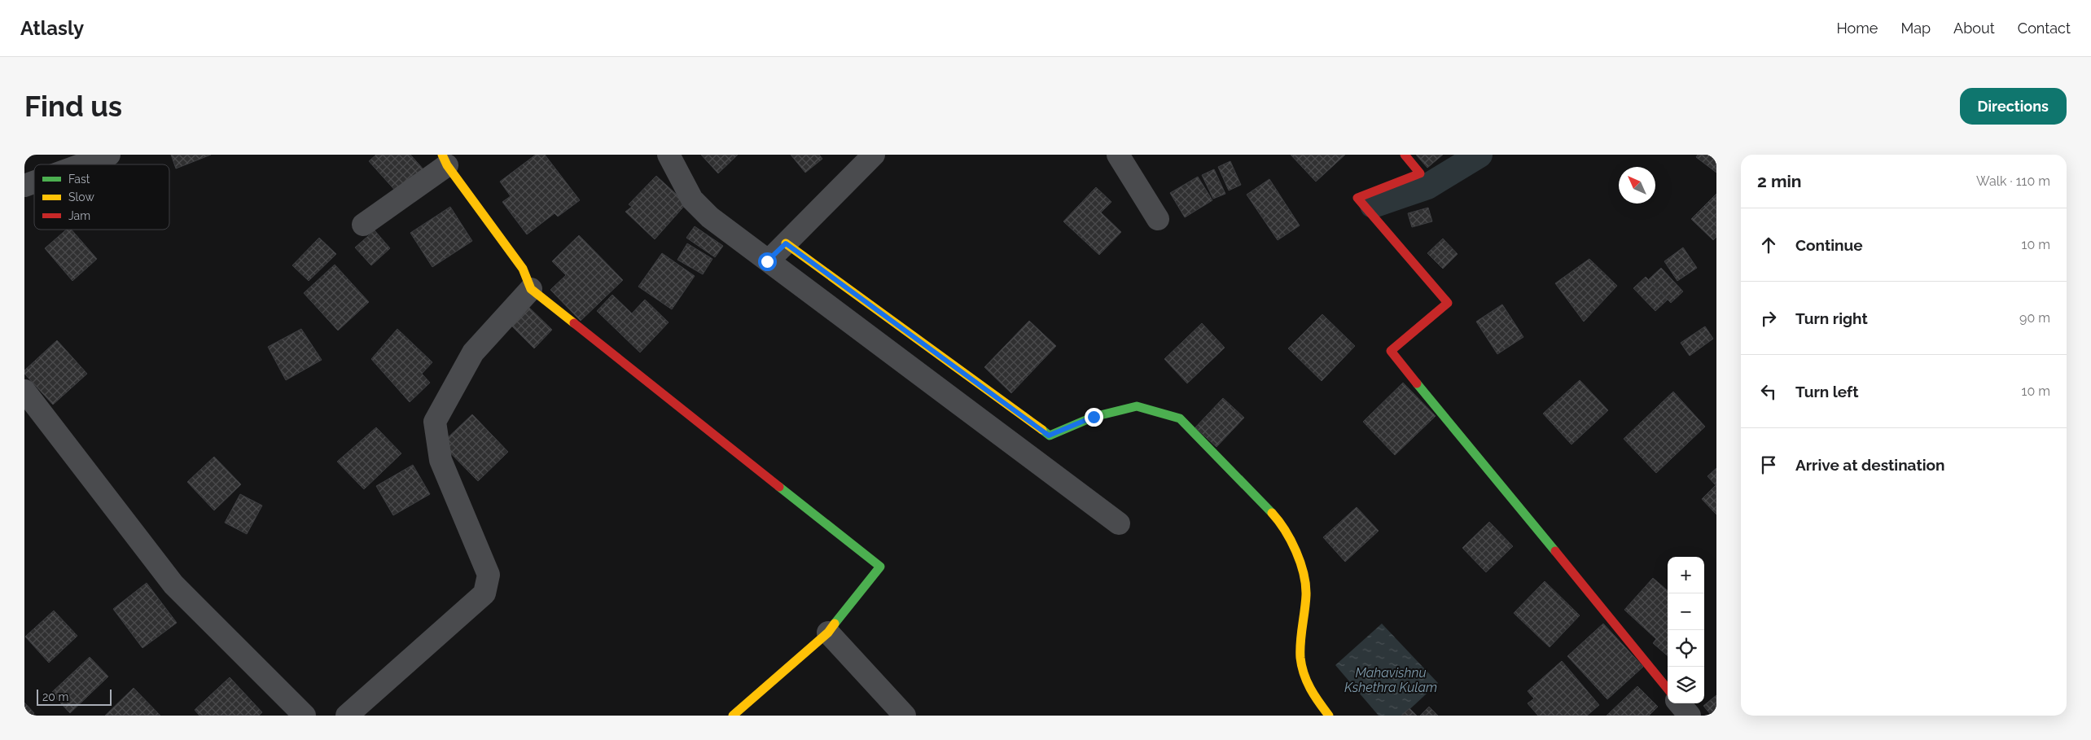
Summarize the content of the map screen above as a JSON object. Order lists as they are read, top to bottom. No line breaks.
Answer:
{"water":["Mahavishnu Kshethra Kulam"],"legend":["Fast","Slow","Jam"],"scale_bar":"20 m","north":"top left","page":{"header":"Atlasly","nav":["Home","Map","About","Contact"],"buttons":"Directions","title":"Find us","heading":["2 min","Walk · 110 m"],"list":[["Continue","10 m"],["Turn right","90 m"],["Turn left","10 m"],"Arrive at destination"],"map_buttons":["+","−"],"scale":"20 m"}}
